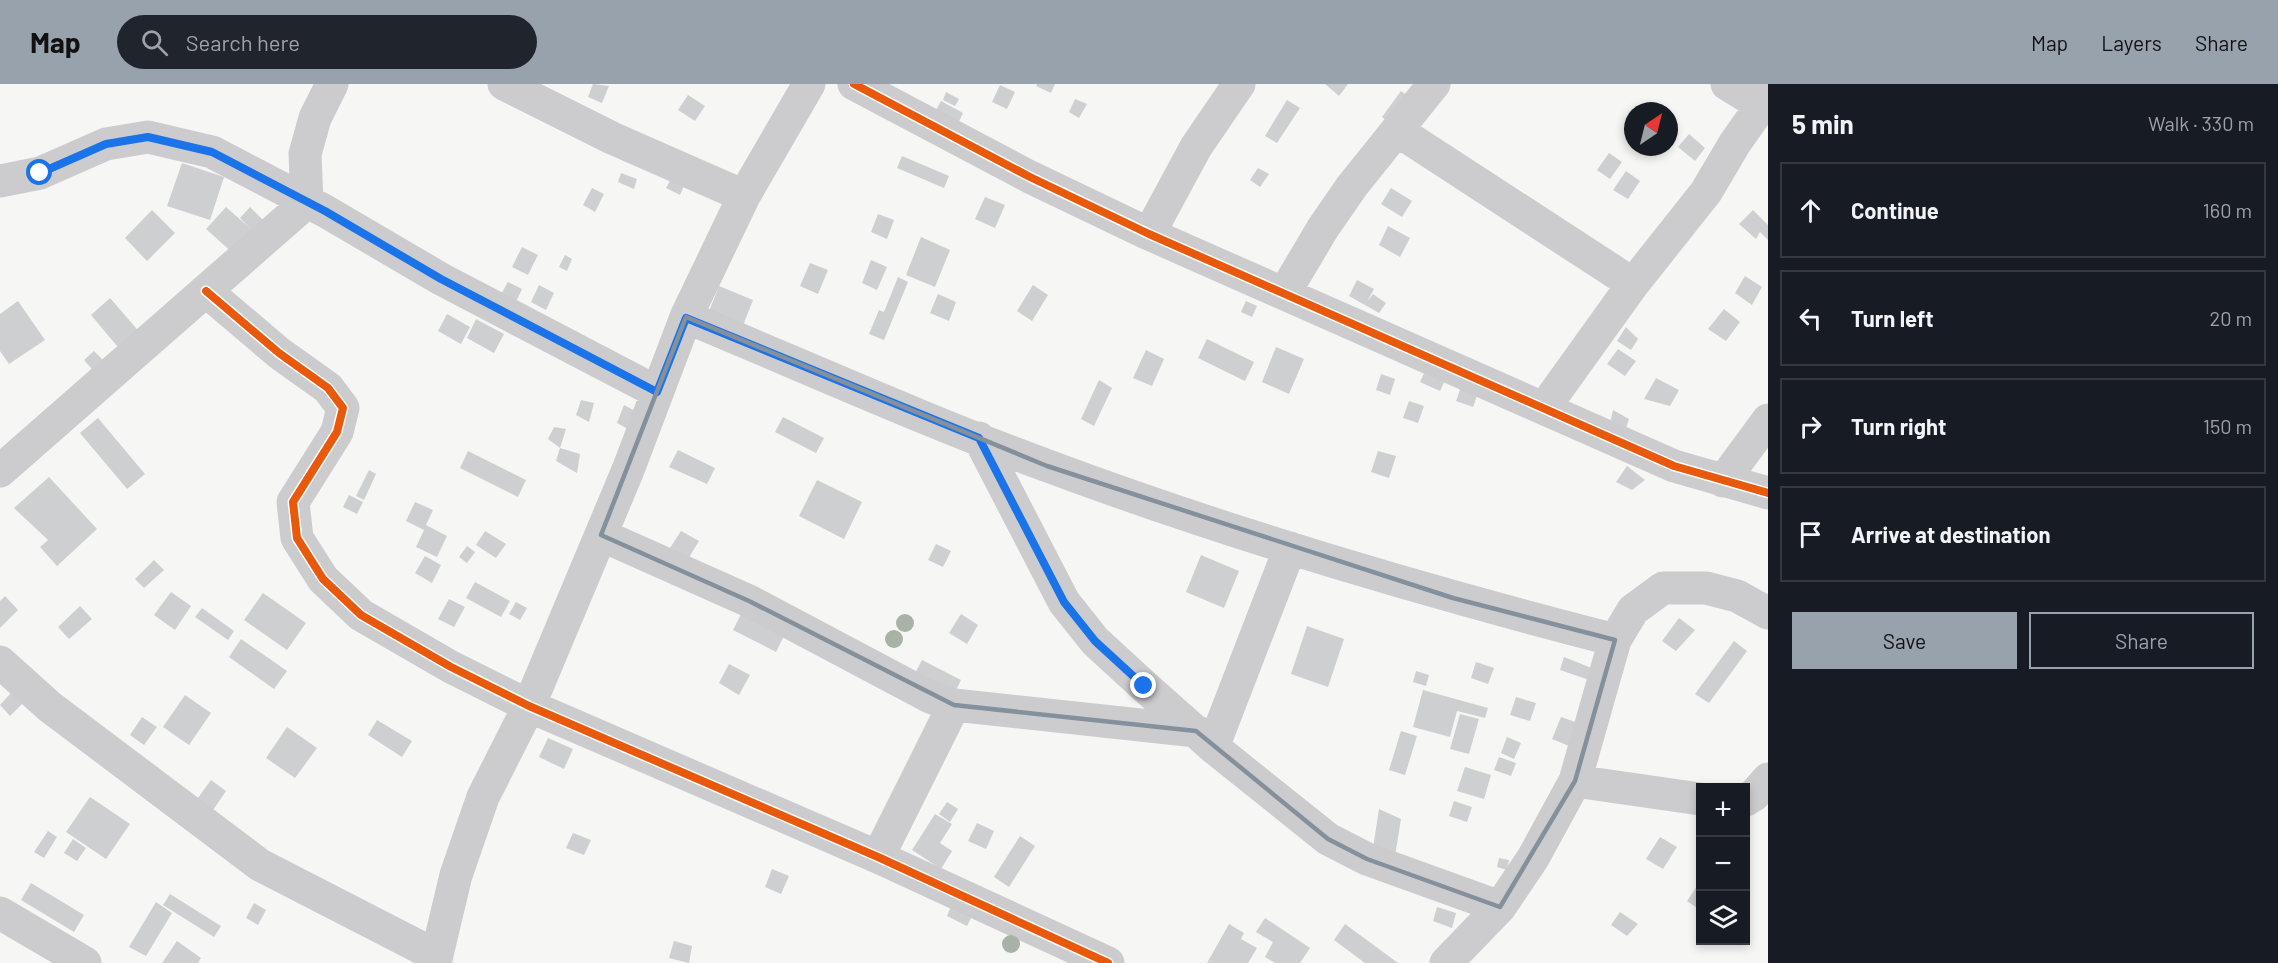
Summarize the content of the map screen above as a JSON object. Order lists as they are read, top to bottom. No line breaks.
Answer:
{"north":"top right","page":{"header":"Map","search":"Search here","nav":["Map","Layers","Share"],"heading":["5 min","Walk · 330 m"],"list":[["Continue","160 m"],["Turn left","20 m"],["Turn right","150 m"],"Arrive at destination"],"buttons":["Save","Share"],"map_buttons":["+","−"]}}
